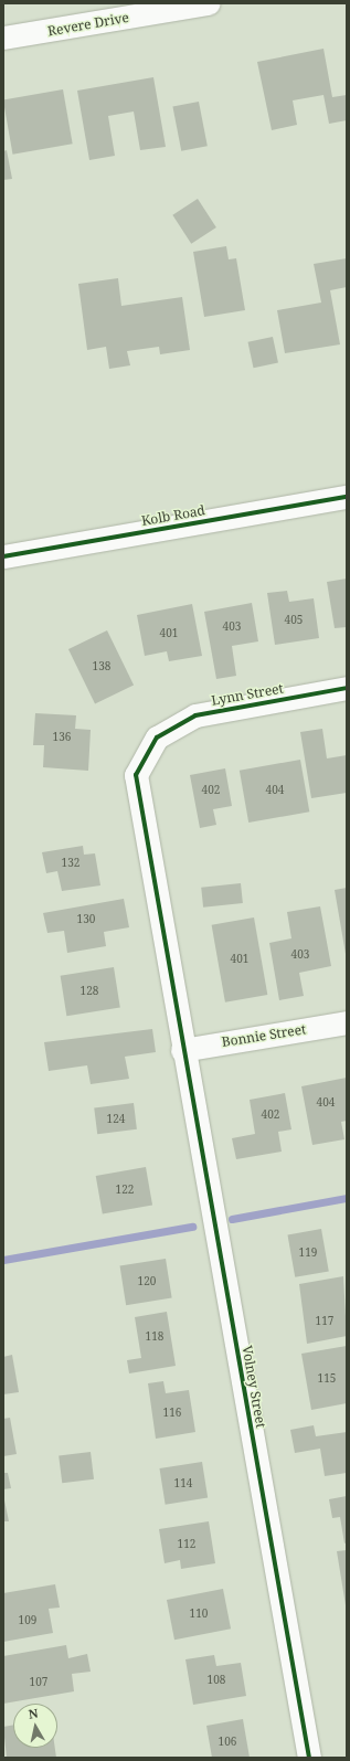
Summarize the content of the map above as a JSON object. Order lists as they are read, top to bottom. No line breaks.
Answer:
{"streets":{"street":["Revere Drive","Kolb Road","Lynn Street","Bonnie Street","Volney Street"]},"crossings":[["Lynn Street","Volney Street"],["Bonnie Street","Volney Street"]],"house_numbers":["405","403","401","138","136","402","404","132","130","403","401","128","404","402","124","122","119","120","117","118","115","116","114","112","110","109","108","107","106"],"north":"top"}
